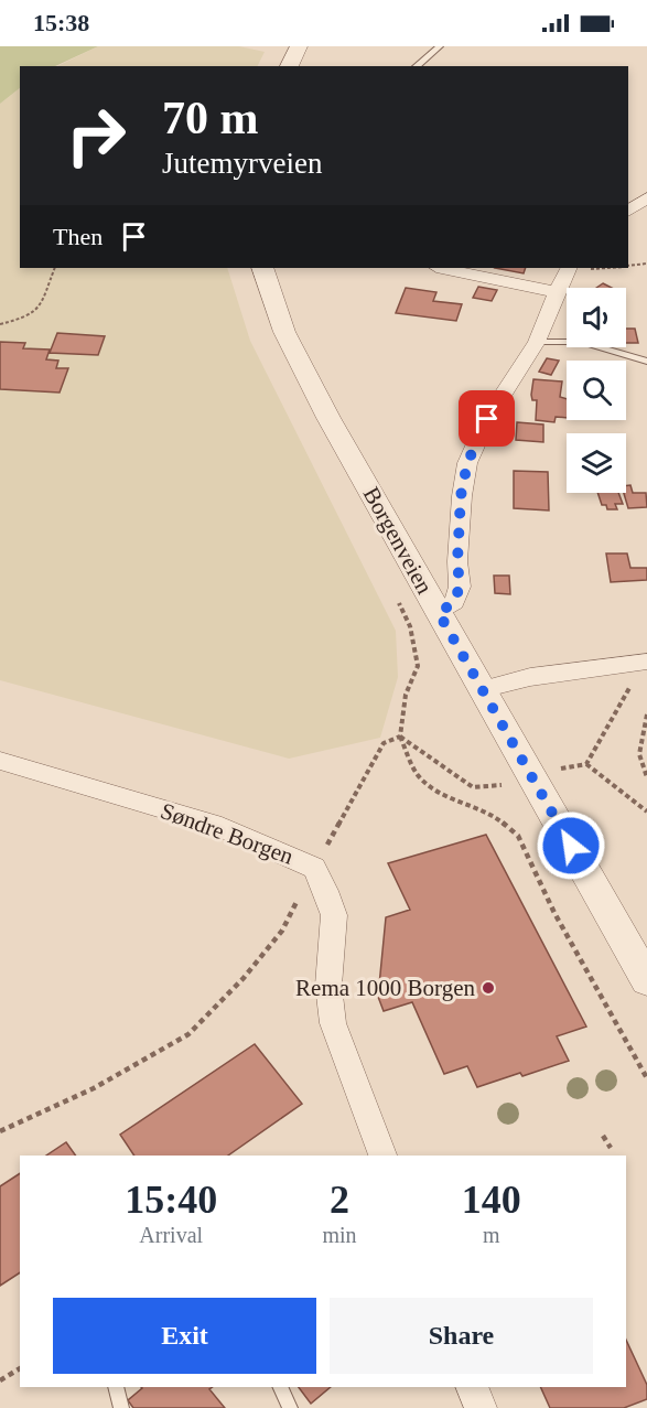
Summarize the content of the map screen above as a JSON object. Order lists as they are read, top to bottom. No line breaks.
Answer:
{"streets":{"street":["Borgenveien","Søndre Borgen"]},"places":["Rema 1000 Borgen"],"page":{"status":"15:38","turn":["70 m","Jutemyrveien"],"then":"Then","eta":["15:40","Arrival","2","min","140","m"],"buttons":["Exit","Share"]}}
